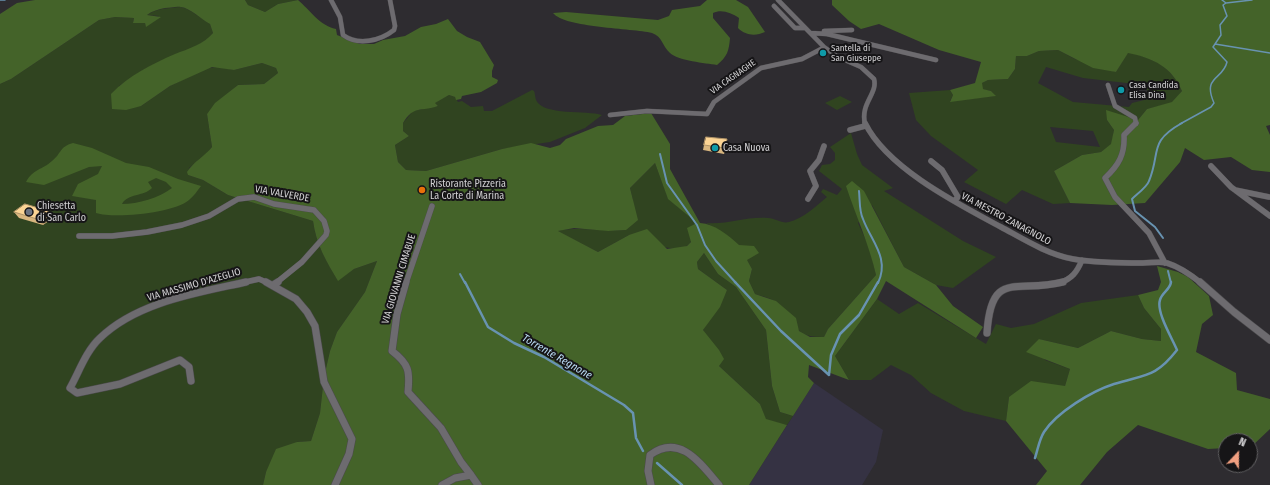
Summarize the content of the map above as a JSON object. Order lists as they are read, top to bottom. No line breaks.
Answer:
{"streets":{"street":["VIA CAGNAGHE","VIA VALVERDE","VIA MESTRO ZANAGNOLO","VIA GIOVANNI CIMABUE","VIA MASSIMO D'AZEGLIO"]},"crossings":[["VIA VALVERDE","VIA MASSIMO D'AZEGLIO"]],"water":["Torrente Regnone"],"places":["Santella di San Giuseppe","Casa Candida Elisa Dina","Casa Nuova","Ristorante Pizzeria La Corte di Marina","Chiesetta di San Carlo"],"north":"top"}
